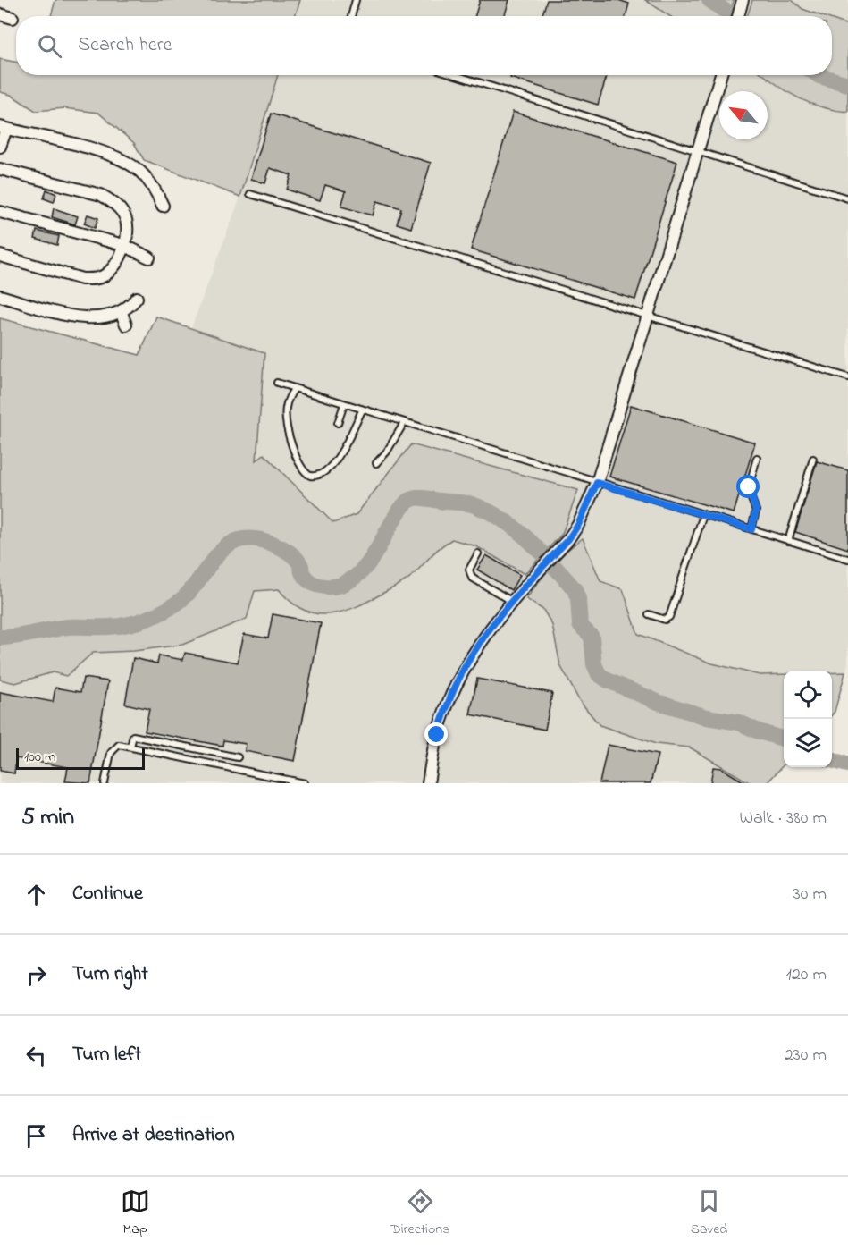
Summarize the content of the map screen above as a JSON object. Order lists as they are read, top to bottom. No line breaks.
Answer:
{"scale_bar":"100 m","north":"top left","page":{"search":"Search here","scale":"100 m","heading":["5 min","Walk · 380 m"],"list":[["Continue","30 m"],["Turn right","120 m"],["Turn left","230 m"],"Arrive at destination"],"nav":["Map","Directions","Saved"]}}
